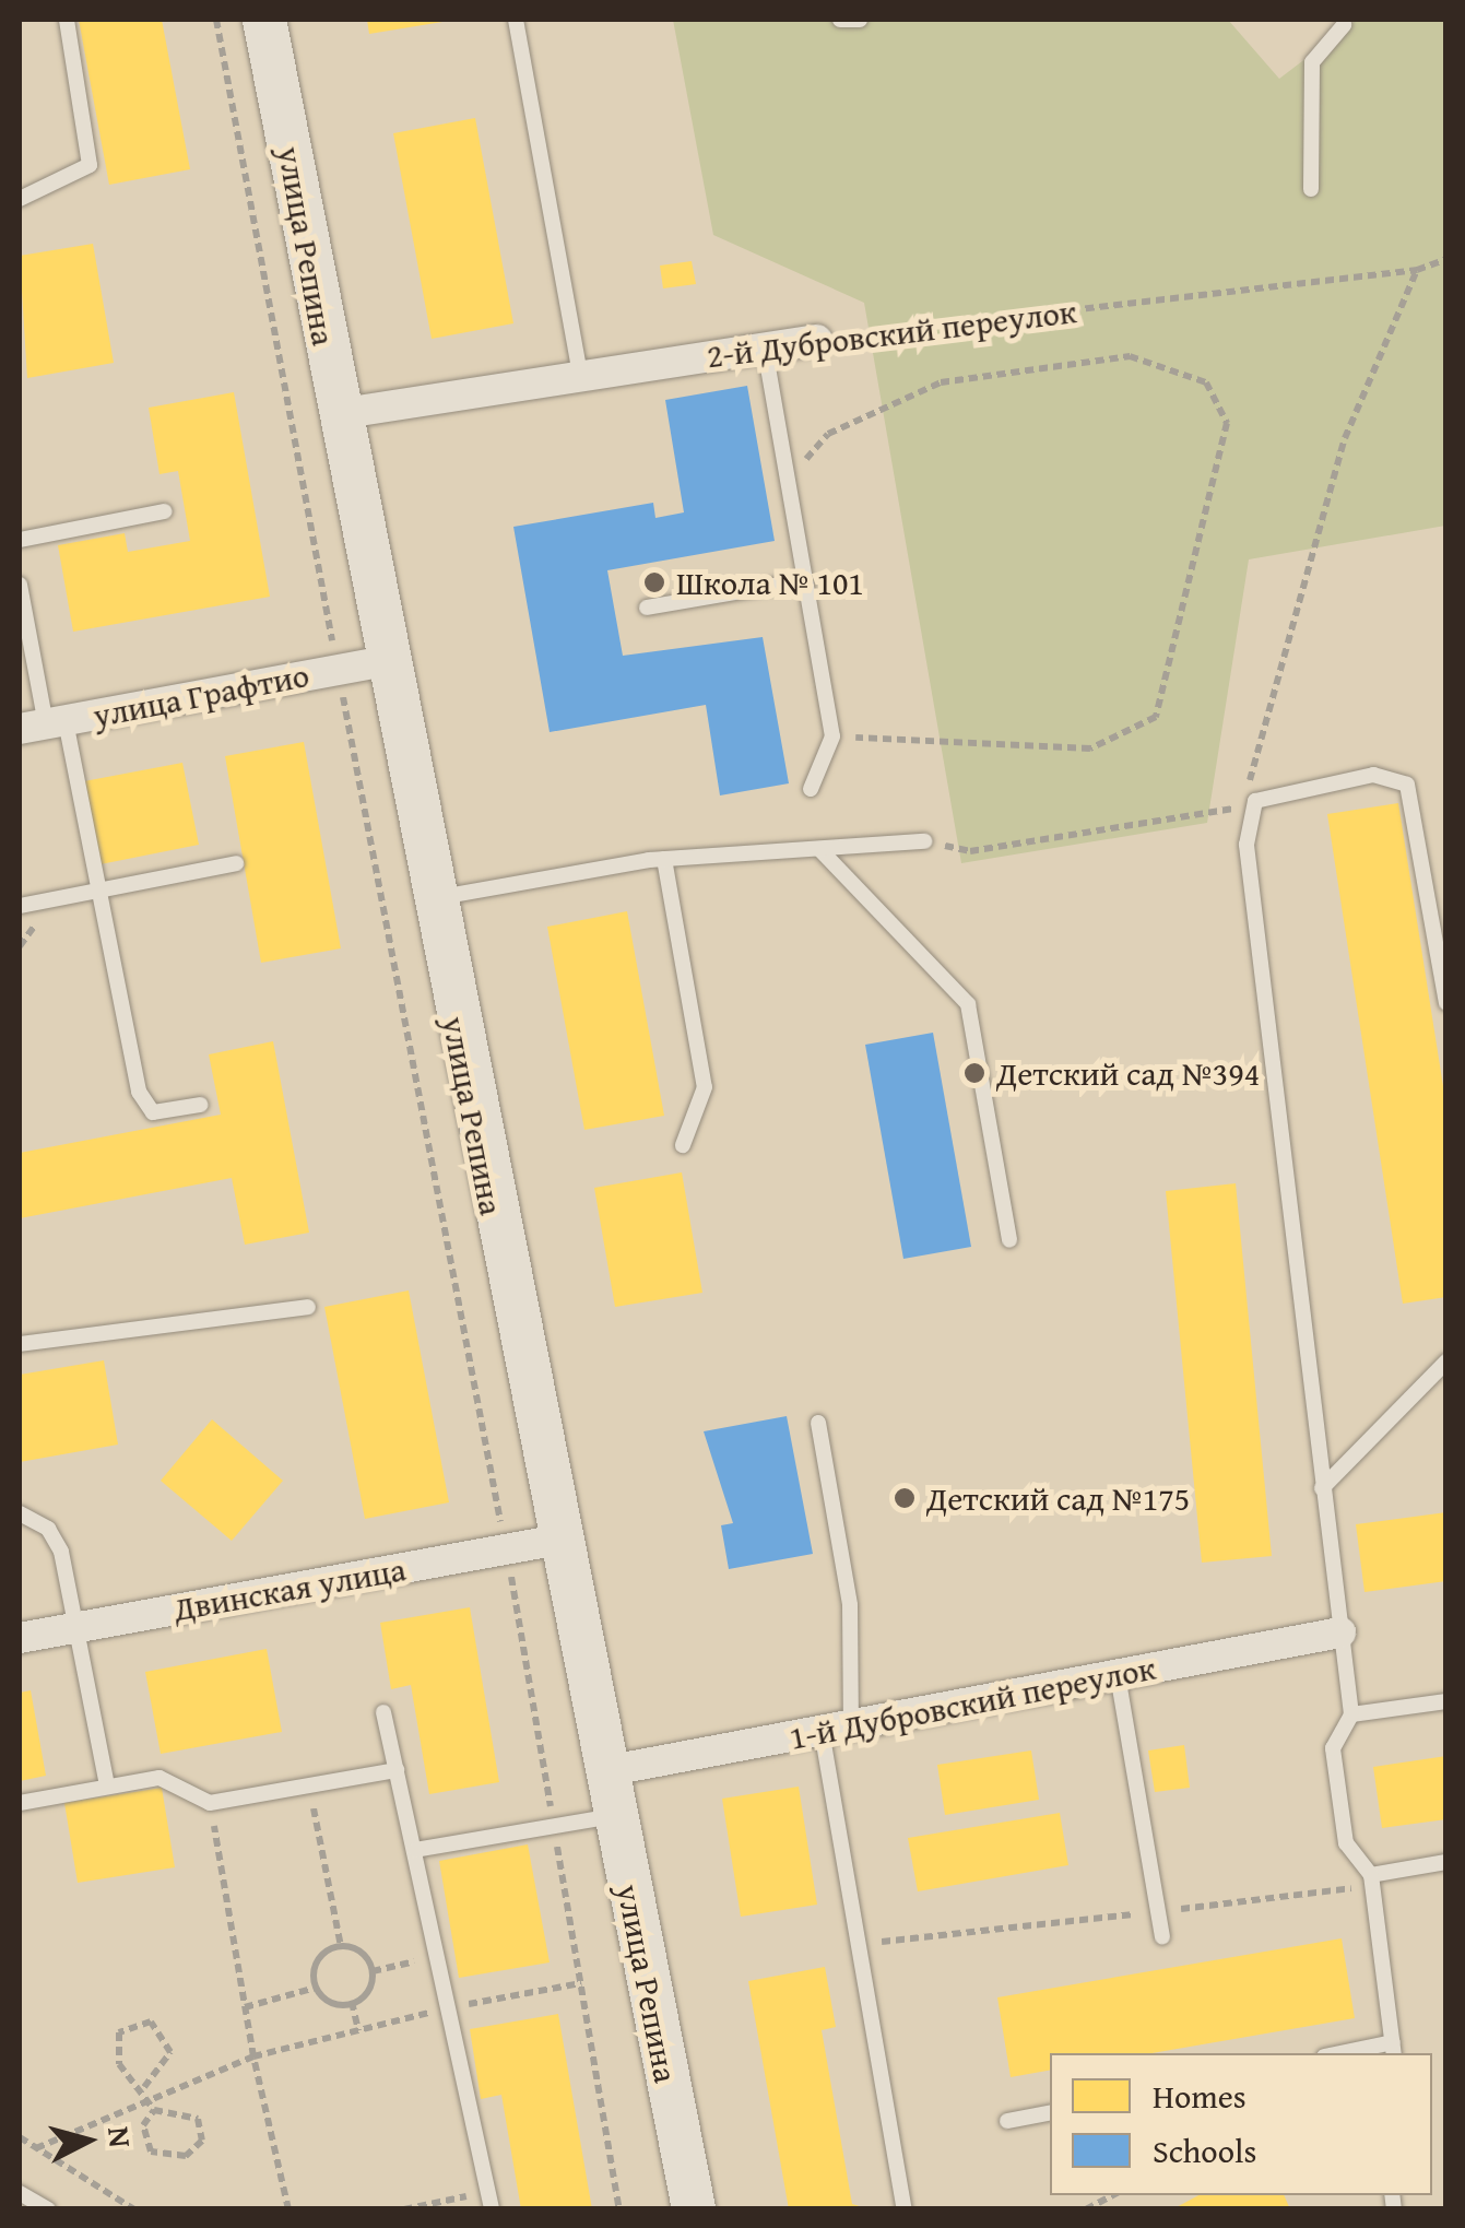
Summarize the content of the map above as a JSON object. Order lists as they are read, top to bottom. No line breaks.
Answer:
{"streets":{"main road":["улица Репина"],"street":["2-й Дубровский переулок","улица Графтио","Двинская улица","1-й Дубровский переулок"]},"crossings":[["улица Репина","2-й Дубровский переулок"],["улица Репина","улица Графтио"],["улица Репина","Двинская улица"],["улица Репина","1-й Дубровский переулок"]],"places":["Школа № 101","Детский сад №394","Детский сад №175"],"legend":["Homes","Schools"],"north":"right"}
